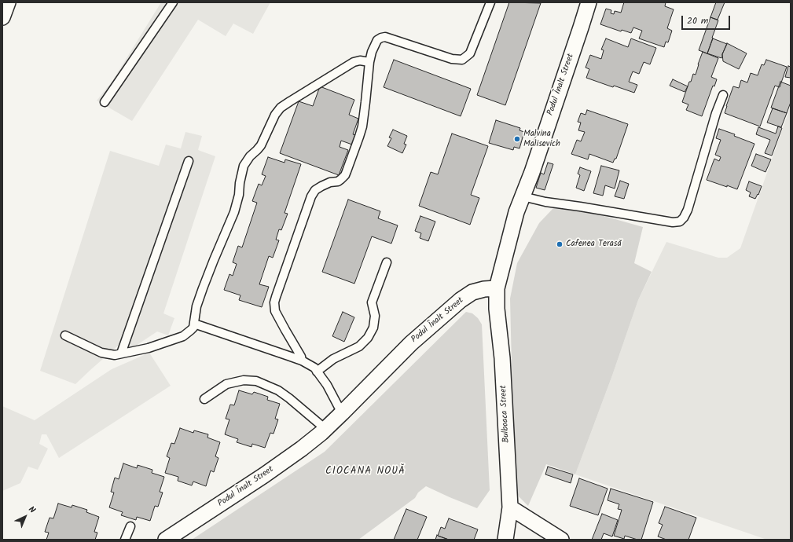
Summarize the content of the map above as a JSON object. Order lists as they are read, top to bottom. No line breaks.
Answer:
{"streets":{"street":["Podul Înalt Street","Bulboaca Street"]},"crossings":[["Podul Înalt Street","Bulboaca Street"]],"districts":["CIOCANA NOUĂ"],"places":["Malvina Malisevich","Cafenea Terasă"],"scale_bar":"20 m","north":"top right"}
